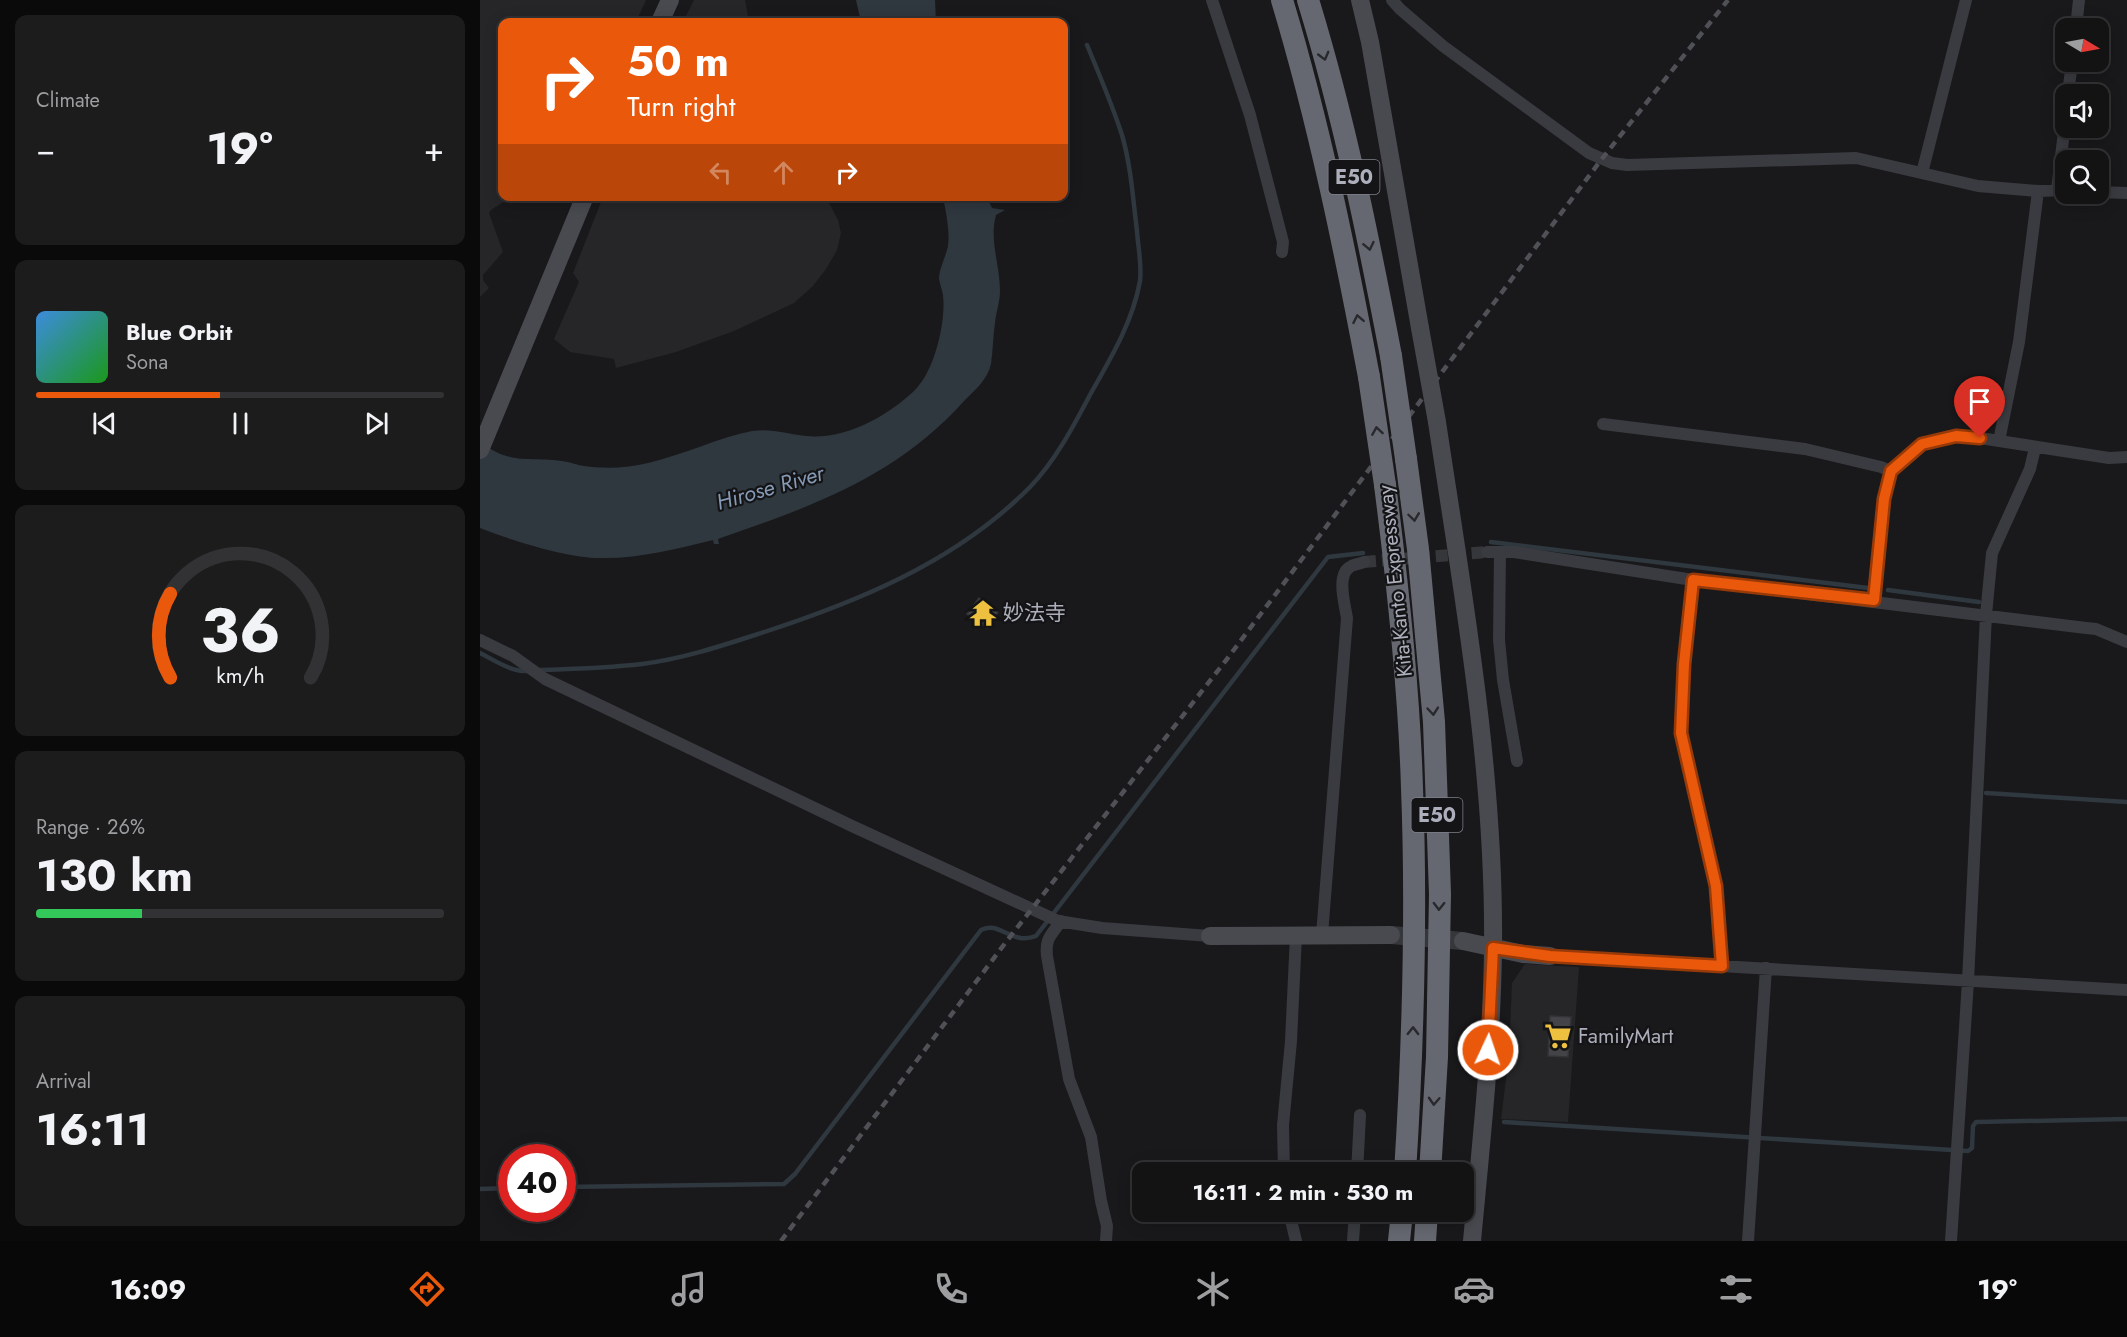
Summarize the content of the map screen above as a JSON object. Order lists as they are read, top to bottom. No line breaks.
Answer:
{"streets":{"highway":["E50","Kita-Kanto Expressway"]},"water":["Hirose River"],"places":{"temple":["妙法寺"],"supermarket":["FamilyMart"]},"north":"right","page":{"tile":["Climate",["Range · 26%","130 km"],["Arrival","16:11"]],"turn":["50 m","Turn right"],"heat":["−","19°","+"],"song":["Blue Orbit","Sona"],"limit":"40","trip":"16:11 · 2 min · 530 m","tabs":["16:09","19°"],"gauge":["36","km/h"]}}
